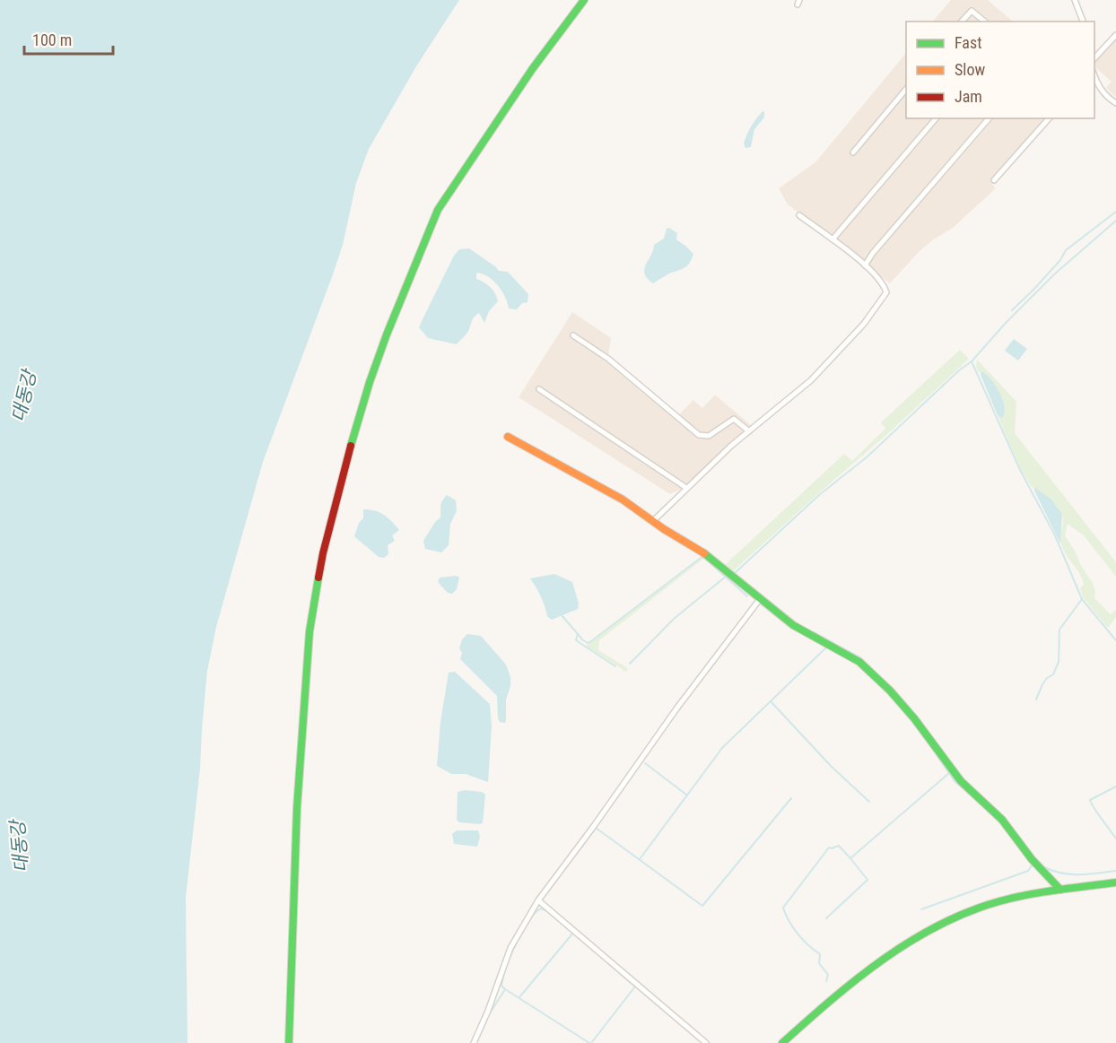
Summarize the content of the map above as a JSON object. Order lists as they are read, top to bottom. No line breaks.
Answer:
{"water":["대동강"],"legend":["Fast","Slow","Jam"],"scale_bar":"100 m"}
